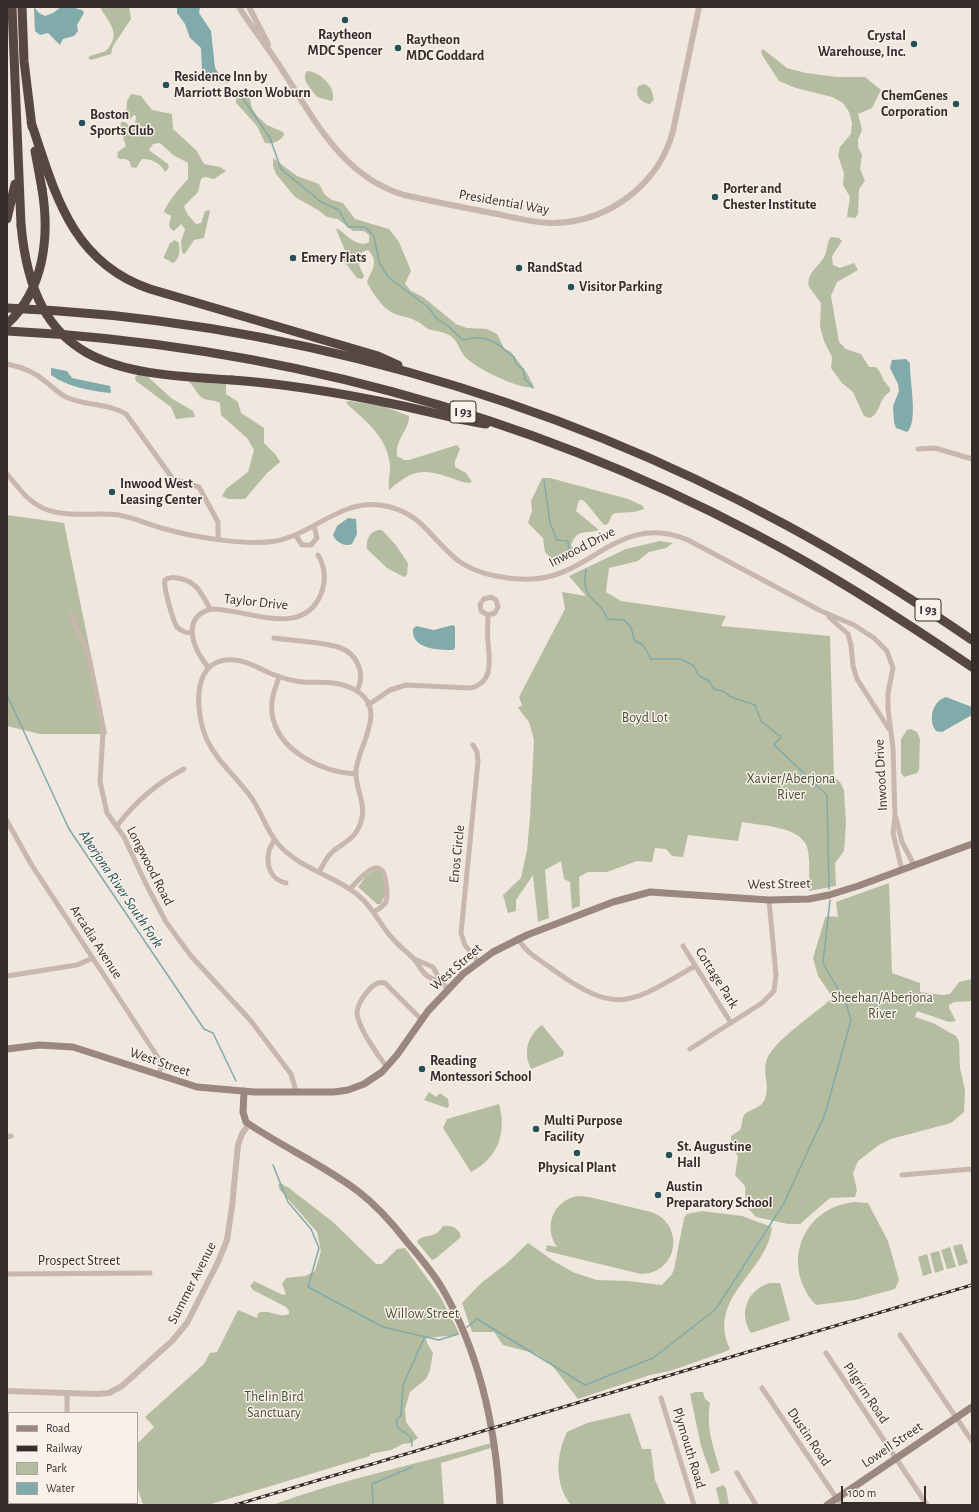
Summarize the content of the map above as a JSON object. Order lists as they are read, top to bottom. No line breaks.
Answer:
{"streets":{"highway":["I 93"],"main road":["West Street","Lowell Street"],"street":["Presidential Way","Inwood Drive","Taylor Drive","Enos Circle","Longwood Road","Arcadia Avenue","Cottage Park","Prospect Street","Summer Avenue","Pilgrim Road","Dustin Road","Plymouth Road"]},"crossings":[["Inwood Drive","West Street"],["Enos Circle","West Street"],["Longwood Road","West Street"],["West Street","Arcadia Avenue"],["Pilgrim Road","Lowell Street"],["Dustin Road","Lowell Street"]],"water":["Aberjona River South Fork"],"parks":["Boyd Lot","Xavier/Aberjona River","Sheehan/Aberjona River","Willow Street","Thelin Bird Sanctuary"],"places":["Raytheon MDC Spencer","Crystal Warehouse, Inc.","Raytheon MDC Goddard","Residence Inn by Marriott Boston Woburn","ChemGenes Corporation","Boston Sports Club","Porter and Chester Institute","Emery Flats","RandStad","Visitor Parking","Inwood West Leasing Center","Reading Montessori School","Multi Purpose Facility","Physical Plant","St. Augustine Hall","Austin Preparatory School"],"legend":["Road","Railway","Park","Water"],"scale_bar":"100 m"}
